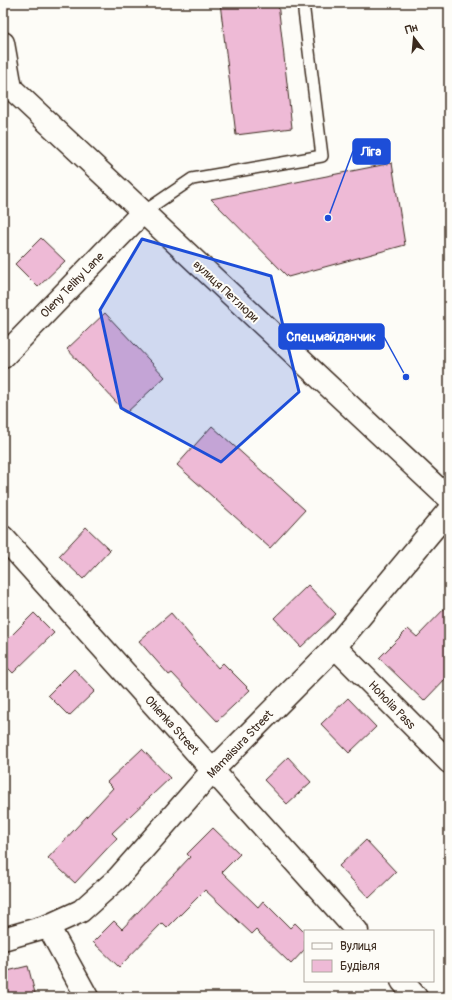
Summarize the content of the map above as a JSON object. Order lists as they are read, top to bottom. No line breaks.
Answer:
{"streets":{"street":["Oleny Telihy Lane","вулиця Петлюри","Hoholia Pass","Ohienka Street","Mamaisura Street"]},"crossings":[["Oleny Telihy Lane","вулиця Петлюри"],["Hoholia Pass","Mamaisura Street"],["Ohienka Street","Mamaisura Street"]],"places":["Ліга","Спецмайданчик"],"legend":["Вулиця","Будівля"],"north":"top"}
